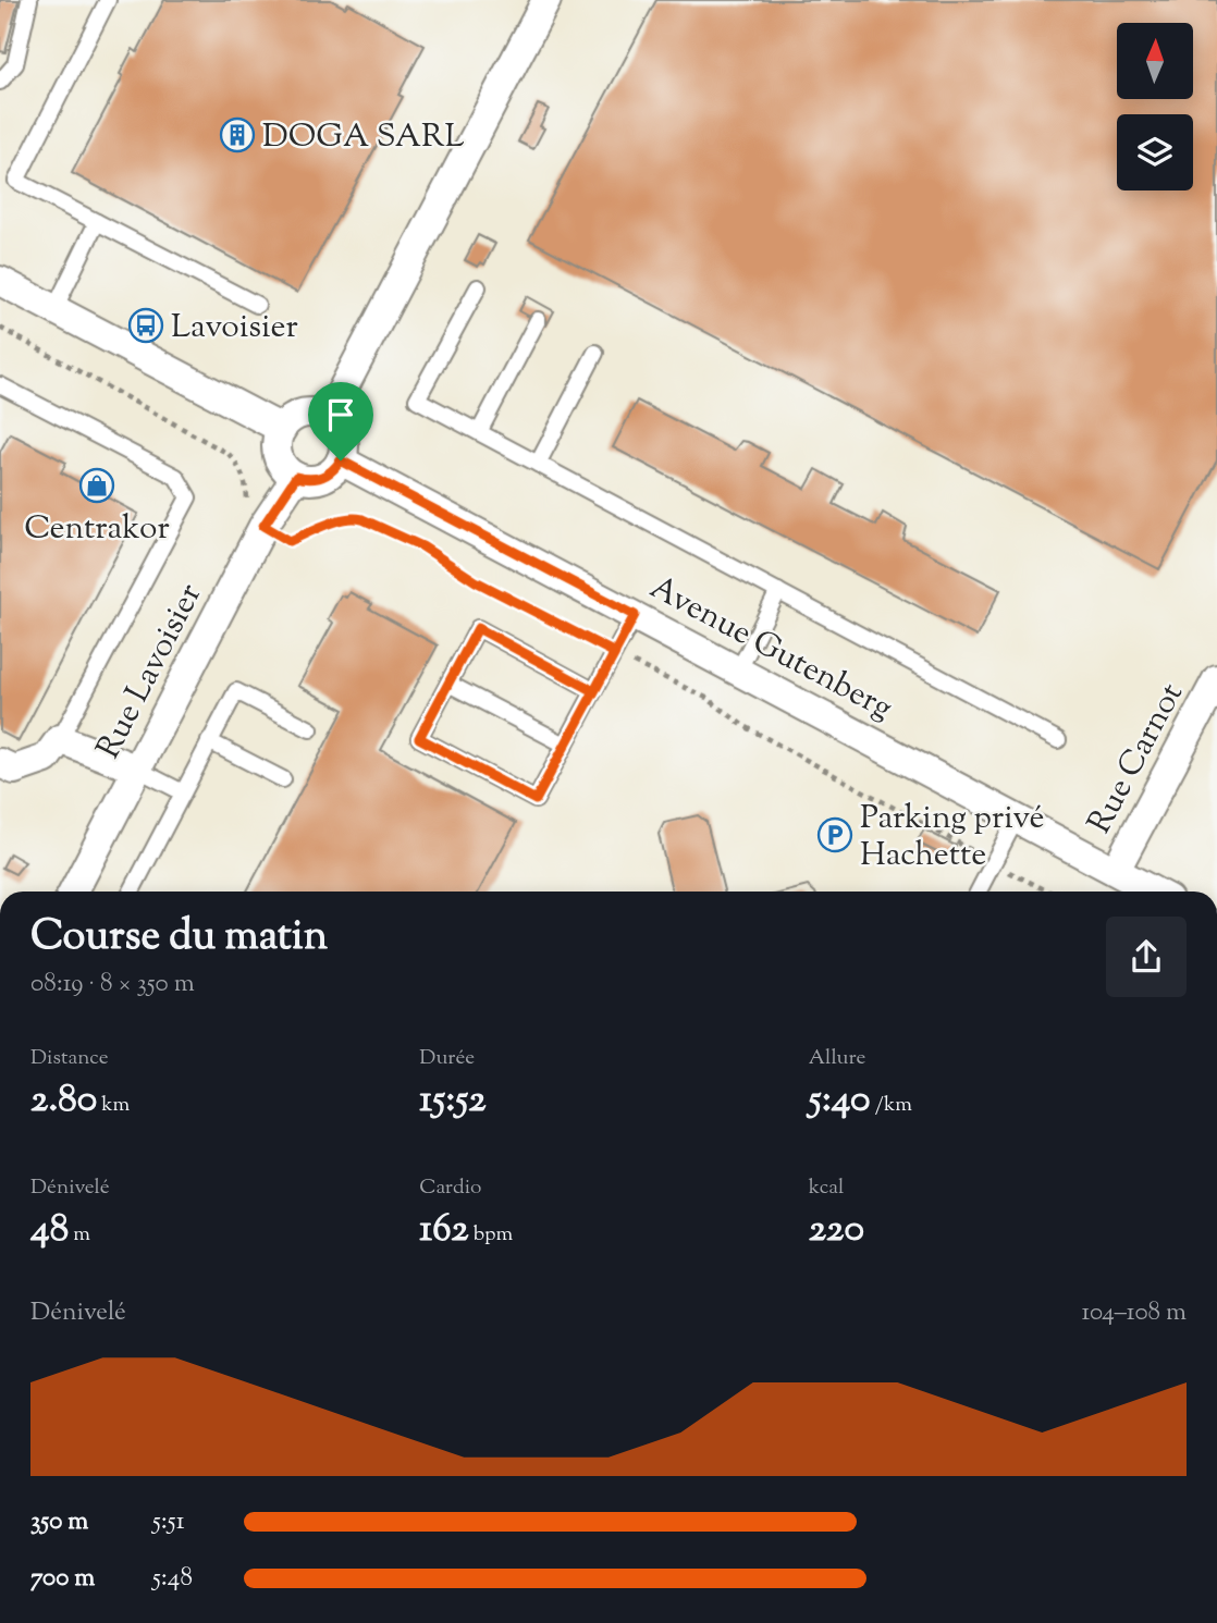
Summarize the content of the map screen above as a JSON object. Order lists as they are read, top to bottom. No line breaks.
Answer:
{"streets":{"street":["Avenue Gutenberg","Rue Lavoisier","Rue Carnot"]},"crossings":[["Avenue Gutenberg","Rue Lavoisier"],["Avenue Gutenberg","Rue Carnot"]],"places":{"building":["DOGA SARL"],"bus stop":["Lavoisier"],"shop":["Centrakor"],"parking":["Parking privé Hachette"]},"north":"top","page":{"heading":["Course du matin","08:19 · 8 × 350 m"],"stats":[["Distance","2.80 km"],["Durée","15:52"],["Allure","5:40 /km"],["Dénivelé","48 m"],["Cardio","162 bpm"],["kcal","220"]],"chart":["Dénivelé","104–108 m"],"list":[{"name":"350 m","note":"5:51"},{"name":"700 m","note":"5:48"}]}}
